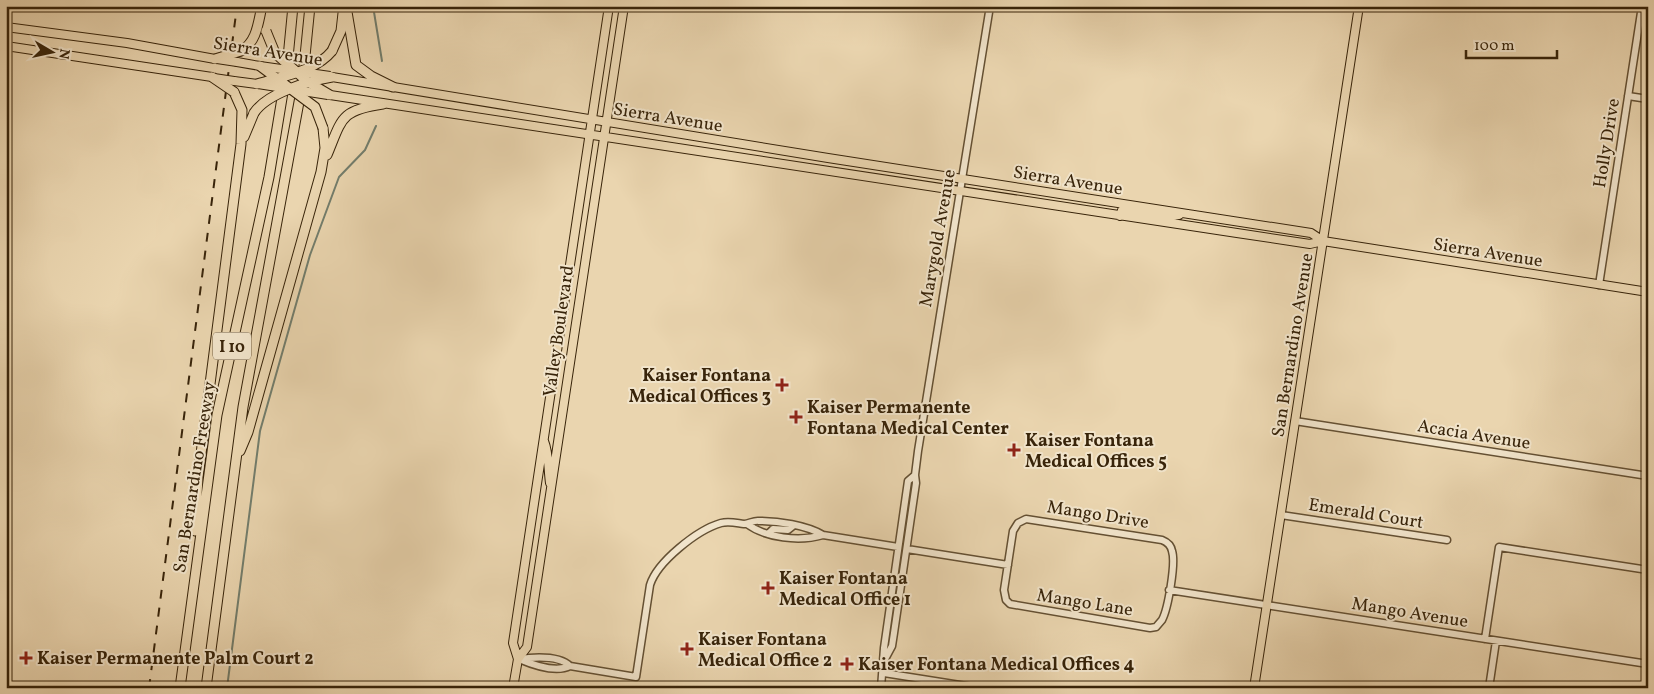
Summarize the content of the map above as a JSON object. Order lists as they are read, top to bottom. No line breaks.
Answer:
{"streets":{"highway":["I 10","San Bernardino Freeway"],"main road":["Sierra Avenue","Valley Boulevard","San Bernardino Avenue"],"street":["Holly Drive","Marygold Avenue","Acacia Avenue","Emerald Court","Mango Drive","Mango Lane","Mango Avenue"]},"crossings":[["Sierra Avenue","Holly Drive"],["Sierra Avenue","Marygold Avenue"],["Sierra Avenue","Valley Boulevard"],["Sierra Avenue","San Bernardino Avenue"],["San Bernardino Avenue","Acacia Avenue"],["San Bernardino Avenue","Emerald Court"],["San Bernardino Avenue","Mango Avenue"],["Mango Drive","Mango Lane"],["Mango Drive","Mango Avenue"],["Mango Lane","Mango Avenue"]],"places":{"health":["Kaiser Fontana Medical Offices 3","Kaiser Permanente Fontana Medical Center","Kaiser Fontana Medical Offices 5","Kaiser Fontana Medical Office 1","Kaiser Fontana Medical Office 2","Kaiser Permanente Palm Court 2","Kaiser Fontana Medical Offices 4"]},"scale_bar":"100 m","north":"right"}
